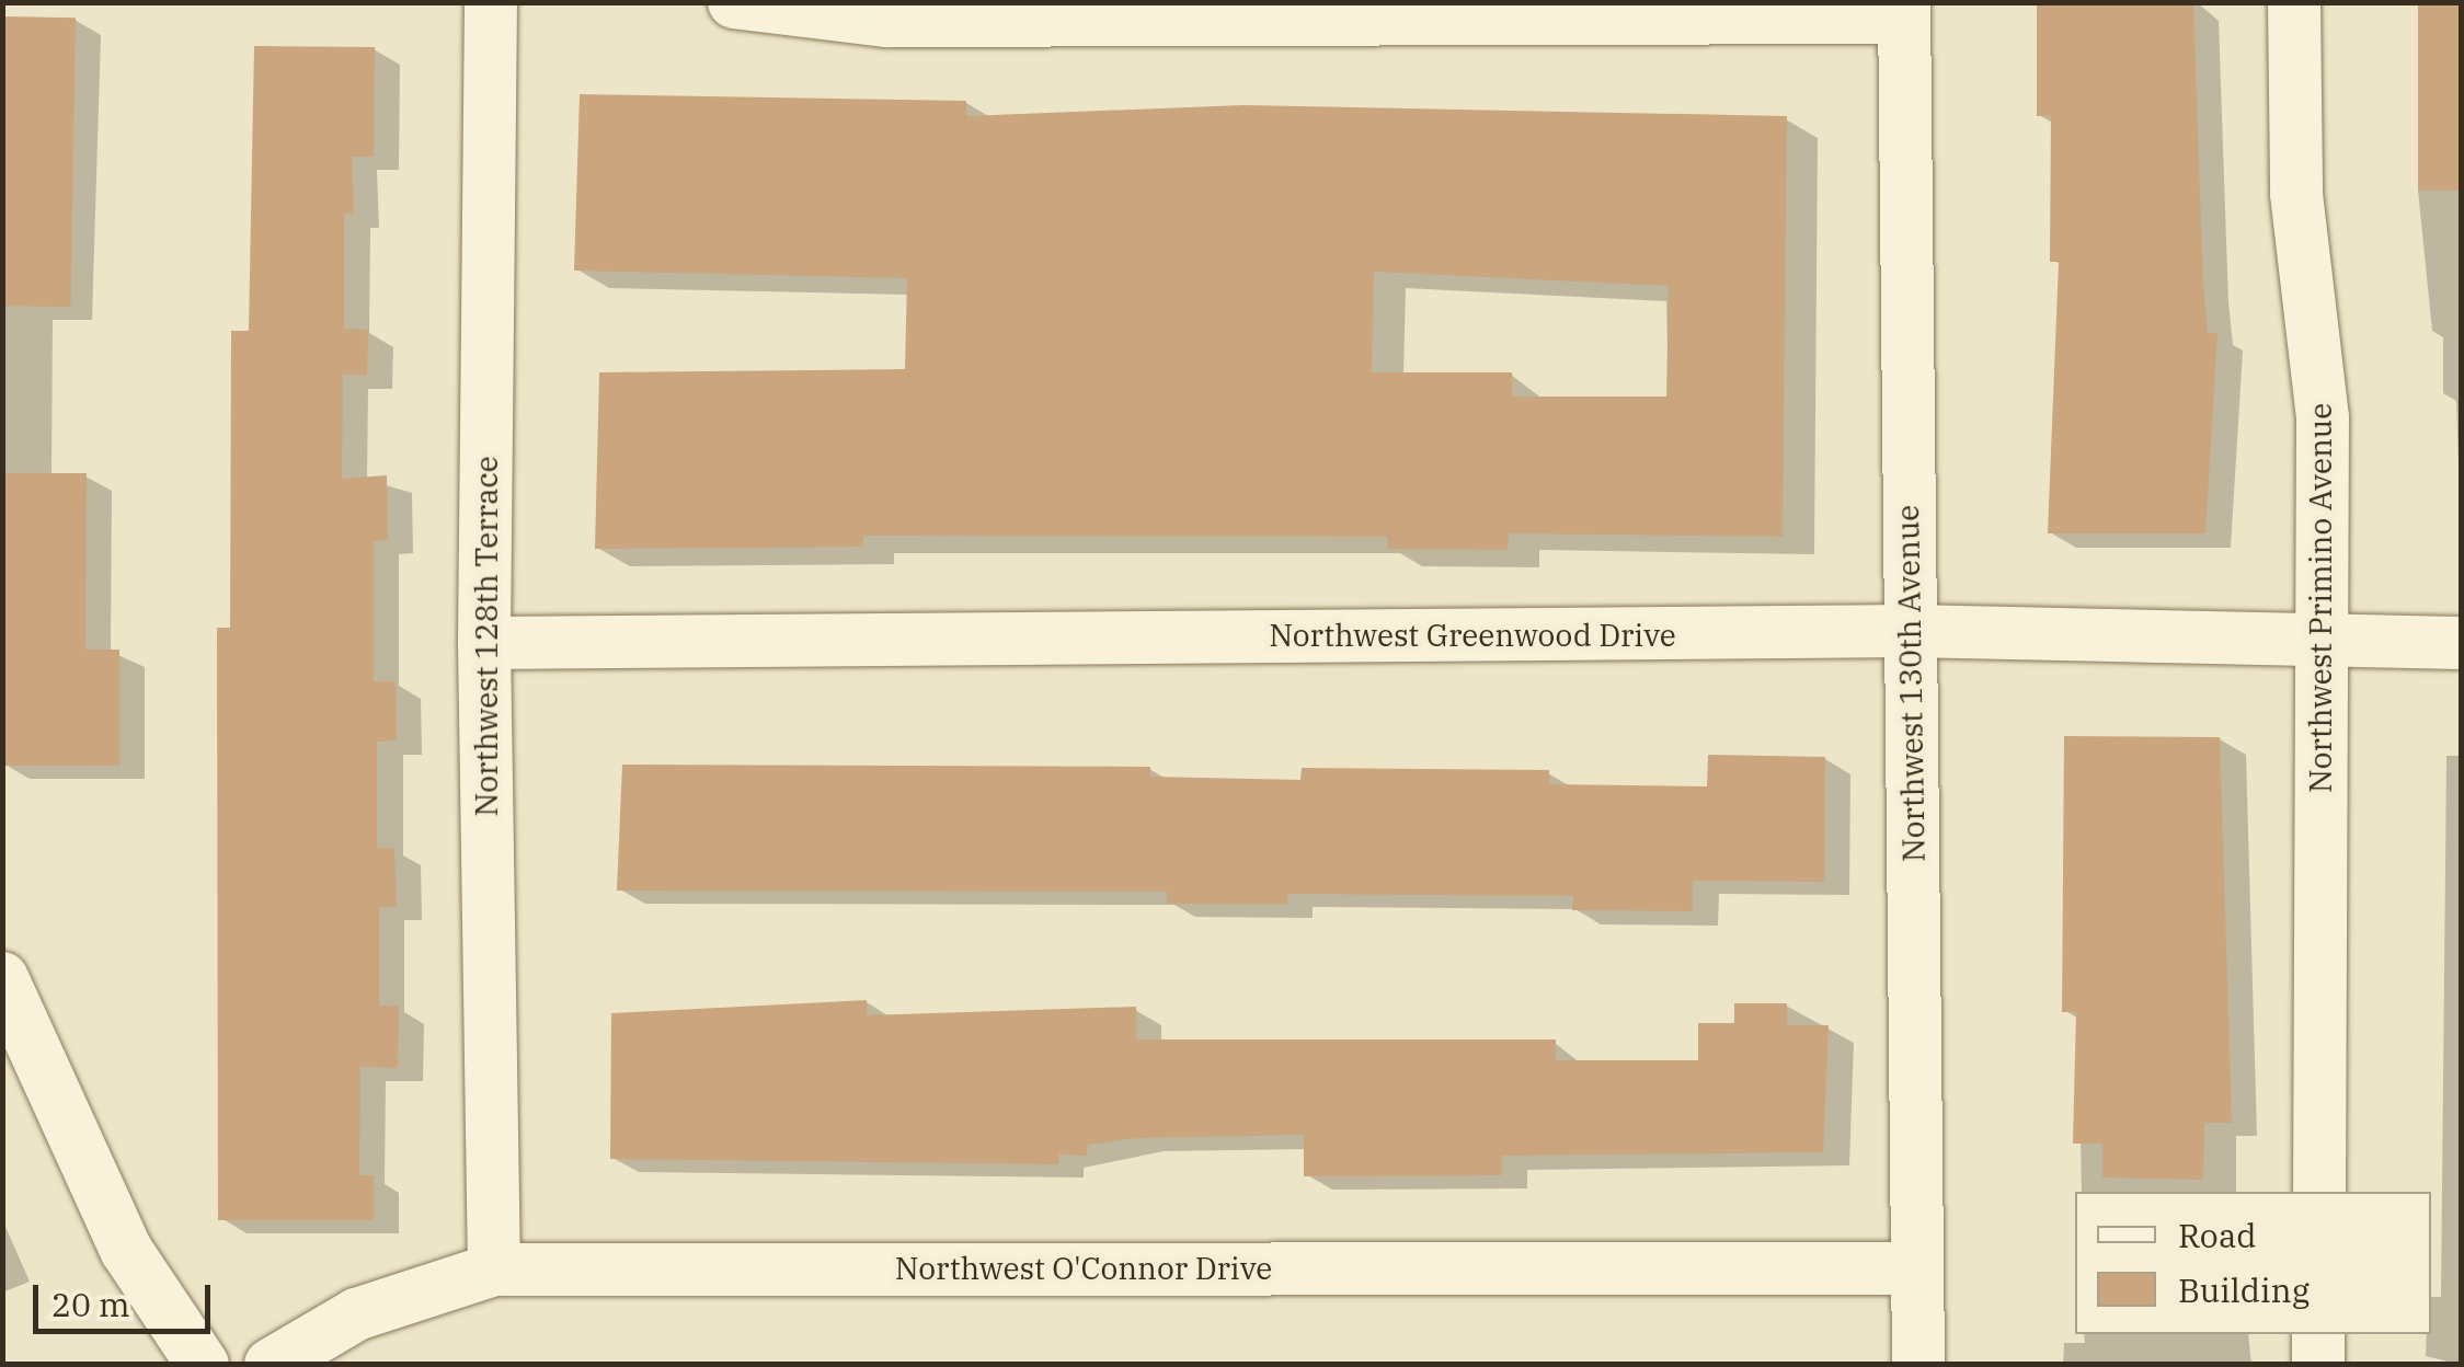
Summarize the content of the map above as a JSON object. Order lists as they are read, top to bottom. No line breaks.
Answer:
{"streets":{"street":["Northwest Primino Avenue","Northwest Greenwood Drive","Northwest 128th Terrace","Northwest 130th Avenue","Northwest O'Connor Drive"]},"crossings":[["Northwest Primino Avenue","Northwest Greenwood Drive"],["Northwest Greenwood Drive","Northwest 128th Terrace"],["Northwest Greenwood Drive","Northwest 130th Avenue"],["Northwest 128th Terrace","Northwest O'Connor Drive"],["Northwest 130th Avenue","Northwest O'Connor Drive"]],"legend":["Road","Building"],"scale_bar":"20 m"}
